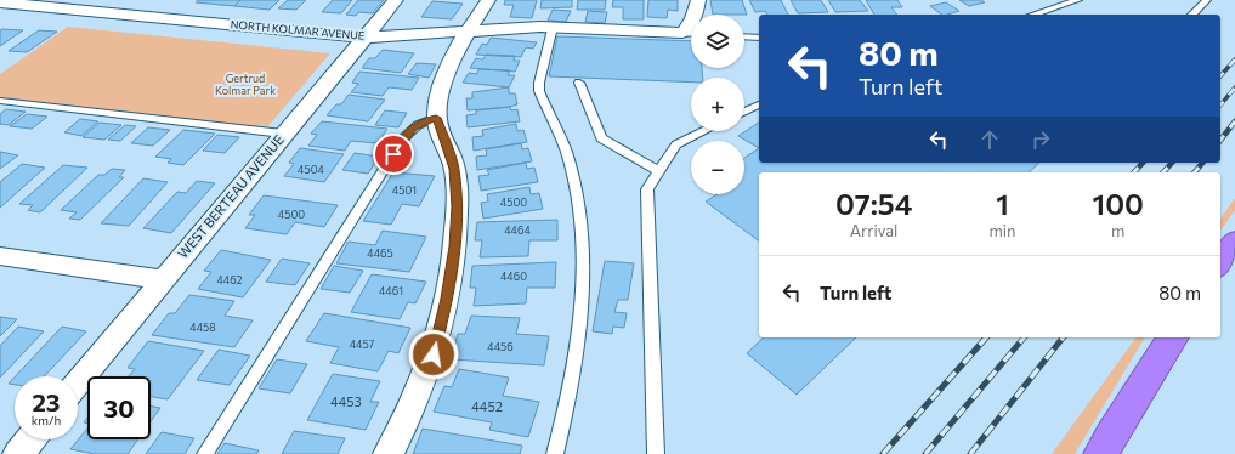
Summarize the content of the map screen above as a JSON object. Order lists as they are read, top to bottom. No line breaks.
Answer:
{"streets":{"street":["NORTH KOLMAR AVENUE","WEST BERTEAU AVENUE"]},"crossings":[["NORTH KOLMAR AVENUE","WEST BERTEAU AVENUE"]],"parks":["Gertrud Kolmar Park"],"house_numbers":["4504","4501","4500","4500","4464","4465","4460","4462","4461","4458","4457","4456","4453","4452"],"page":{"map_buttons":["+","−"],"turn":["80 m","Turn left"],"eta":["07:54","Arrival","1","min","100","m"],"list":[{"name":"Turn left","value":"80 m"}],"speed":"23 km/h","limit":"30"}}
